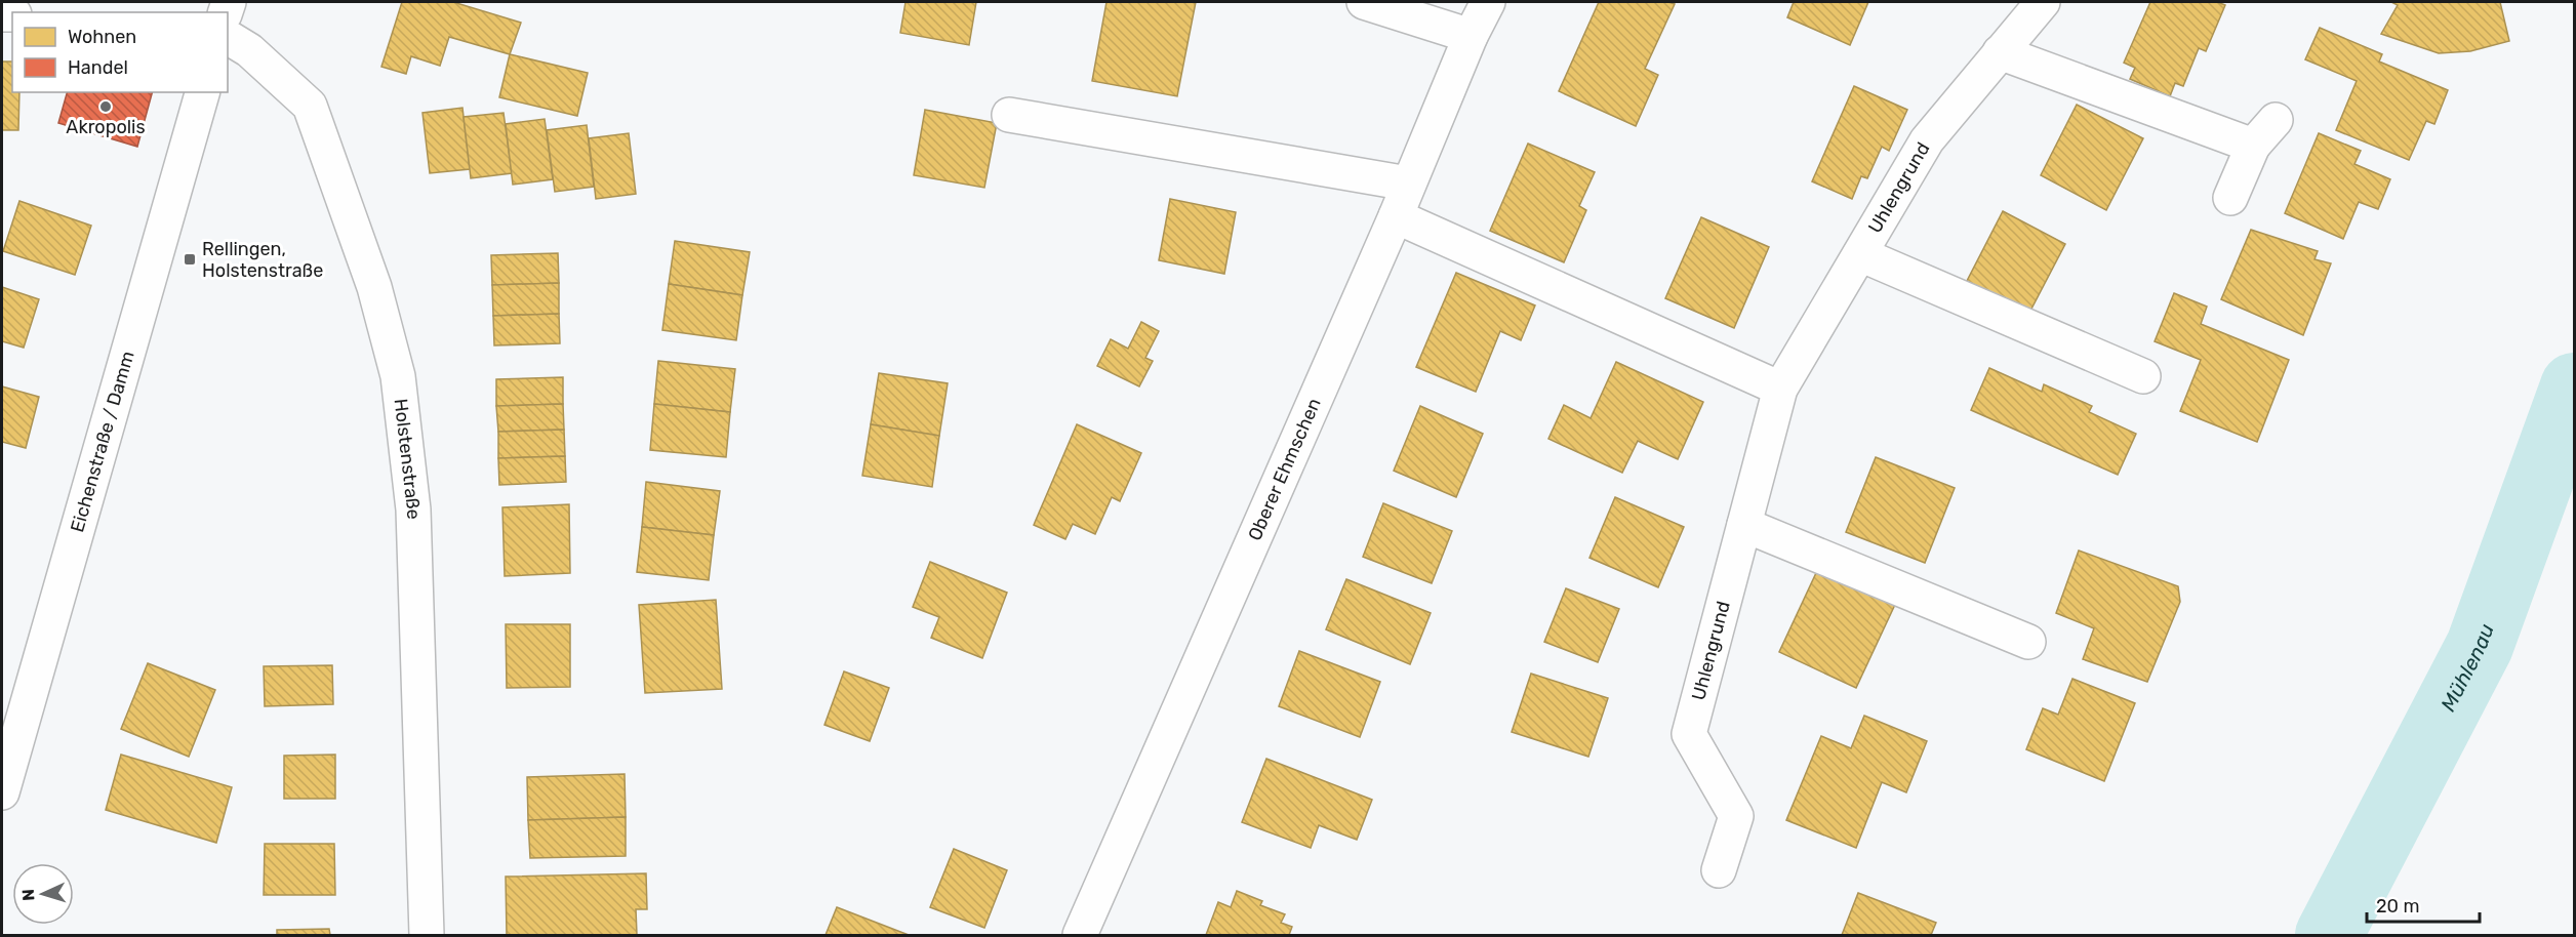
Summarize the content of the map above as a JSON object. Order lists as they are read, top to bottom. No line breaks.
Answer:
{"streets":{"street":["Uhlengrund","Eichenstraße / Damm","Holstenstraße","Oberer Ehmschen"]},"water":["Mühlenau"],"places":{"other":["Akropolis"],"transit":["Rellingen, Holstenstraße"]},"legend":["Wohnen","Handel"],"scale_bar":"20 m","north":"left"}
